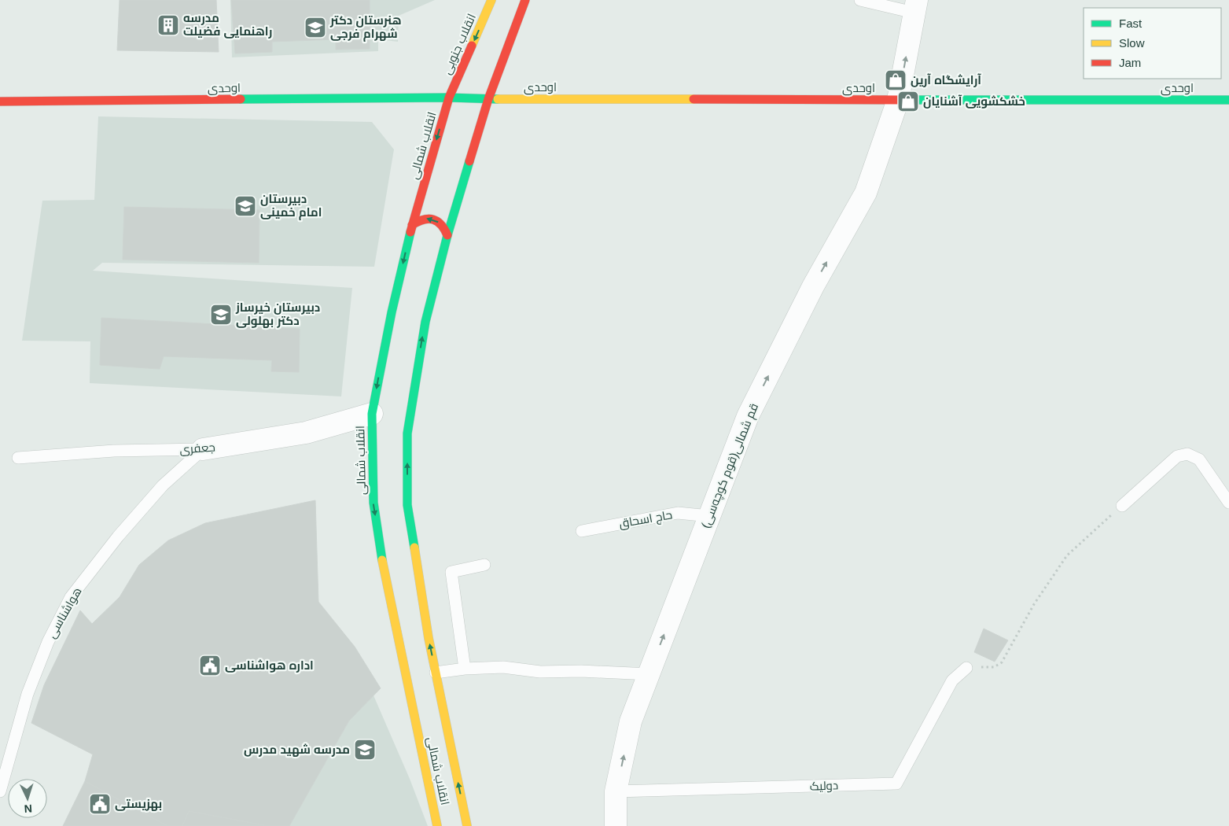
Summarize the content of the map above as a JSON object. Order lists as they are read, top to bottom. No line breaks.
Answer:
{"streets":{"street":["انقلاب جنوبی","اوحدی","انقلاب شمالی","جعفری","قم شمالی(قوم کوچه‌سی)"],"lane":["حاج اسحاق","هواشناسی","دولیک"]},"crossings":[["انقلاب جنوبی","اوحدی"],["انقلاب جنوبی","انقلاب شمالی"],["اوحدی","انقلاب شمالی"],["اوحدی","قم شمالی(قوم کوچه‌سی)"],["انقلاب شمالی","جعفری"],["جعفری","هواشناسی"],["قم شمالی(قوم کوچه‌سی)","حاج اسحاق"],["قم شمالی(قوم کوچه‌سی)","دولیک"]],"one_way":["قم شمالی(قوم کوچه‌سی)"],"places":{"building":["مدرسه راهنمایی فضیلت"],"school or university":["هنرستان دکتر شهرام فرجی","دبیرستان امام خمینی","دبیرستان خیرساز دکتر بهلولی","مدرسه شهید مدرس"],"shop":["آرایشگاه آرین","خشکشویی آشنایان"],"public building":["اداره هواشناسی","بهزیستی"]},"legend":["Fast","Slow","Jam"],"north":"bottom"}
